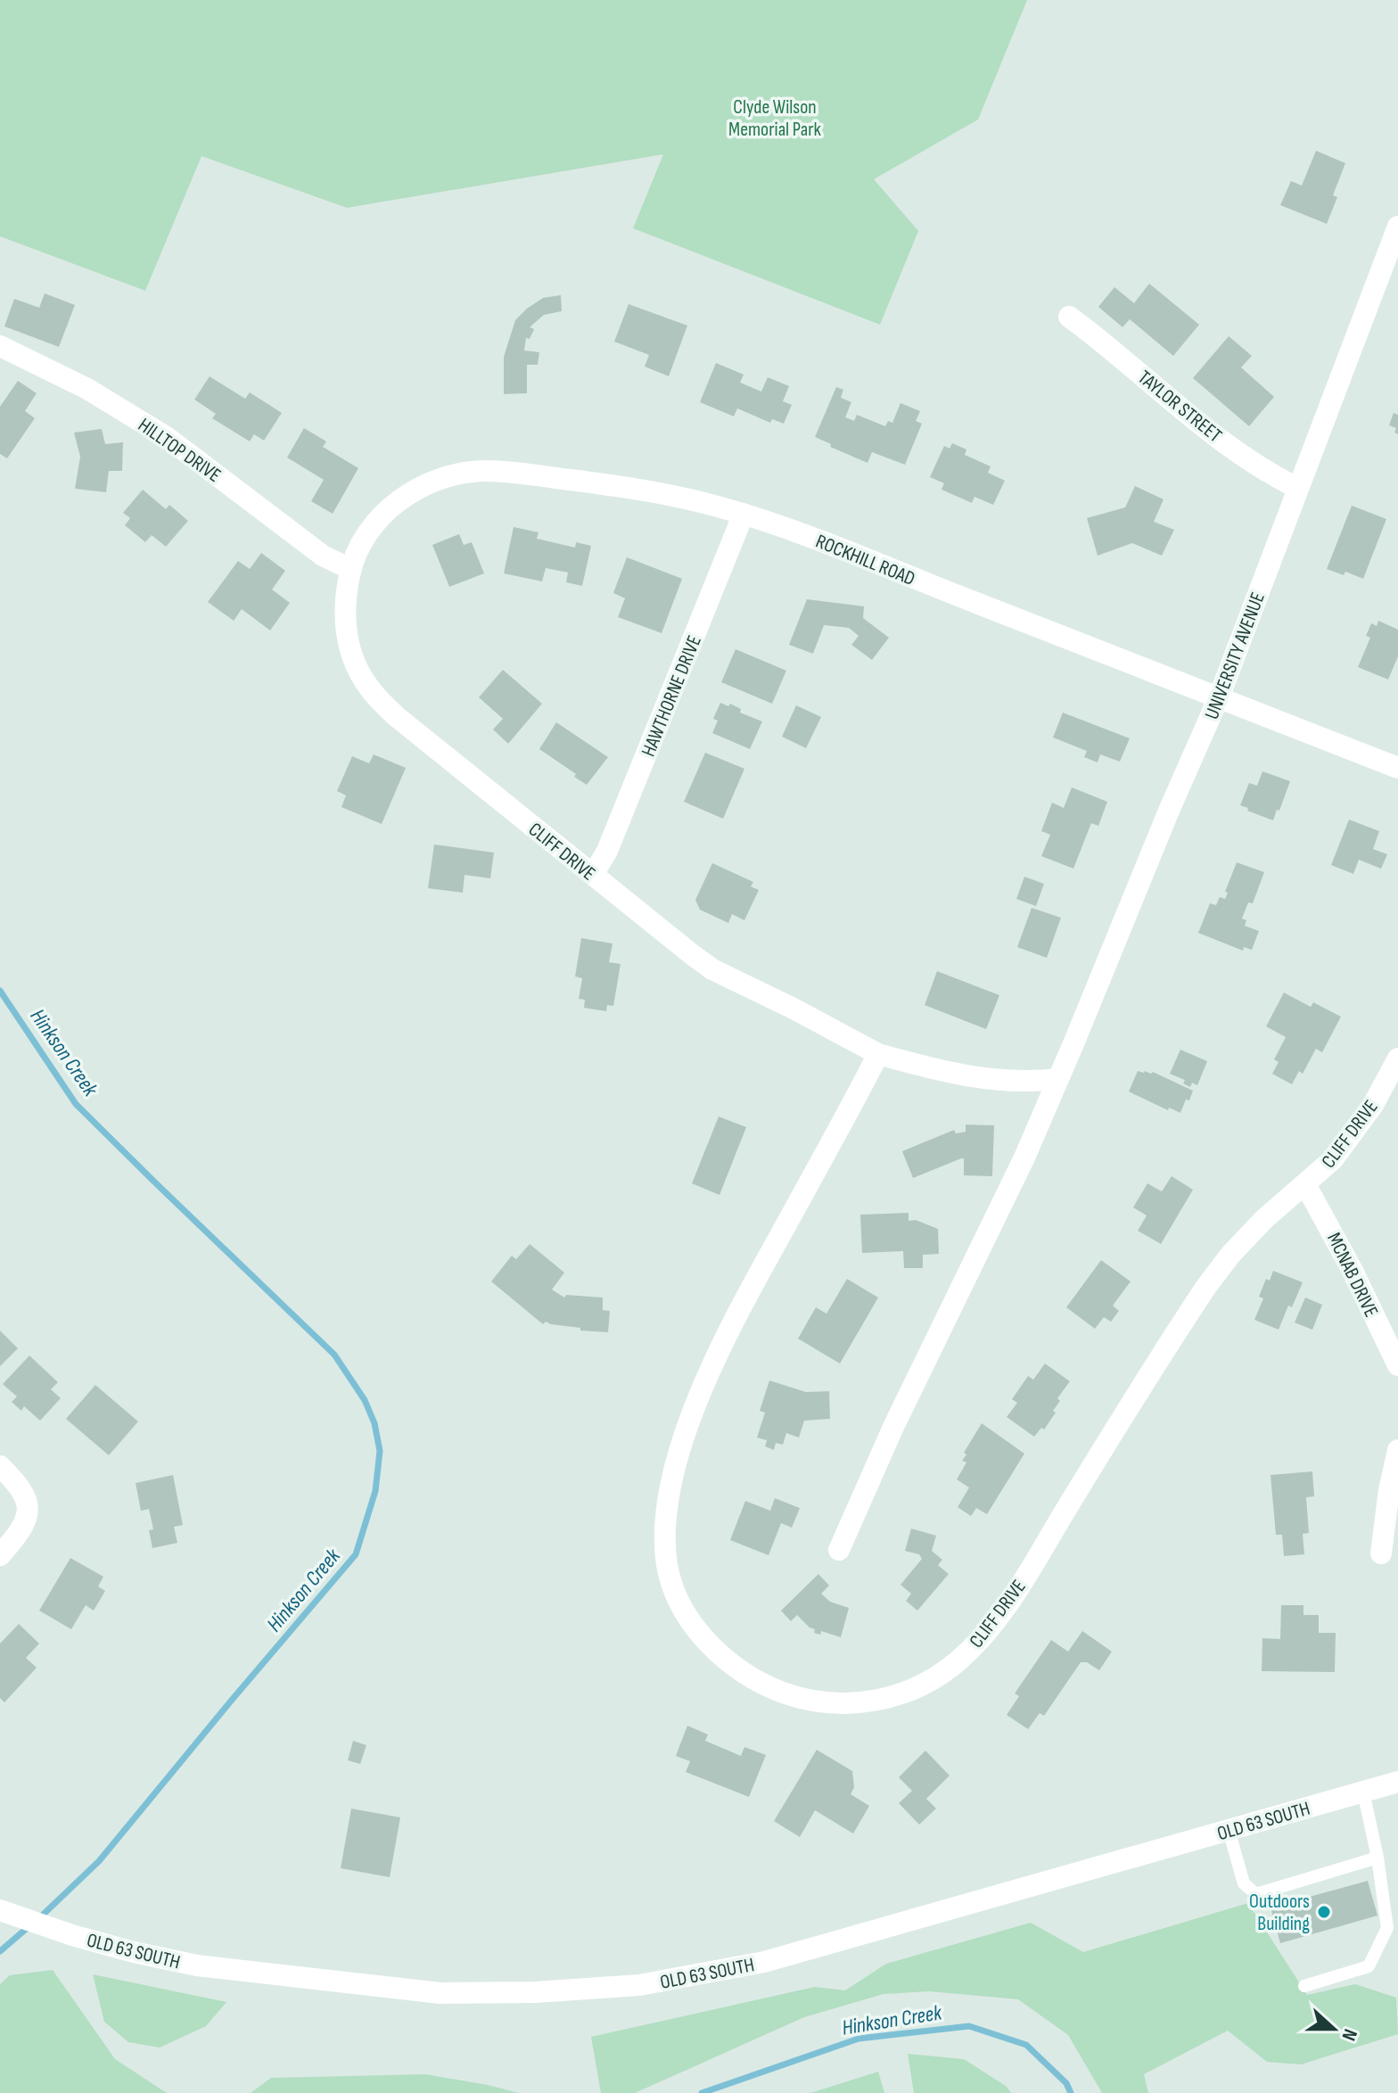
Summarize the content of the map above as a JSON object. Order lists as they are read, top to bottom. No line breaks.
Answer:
{"streets":{"street":["TAYLOR STREET","HILLTOP DRIVE","ROCKHILL ROAD","UNIVERSITY AVENUE","HAWTHORNE DRIVE","CLIFF DRIVE","MCNAB DRIVE","OLD 63 SOUTH"]},"crossings":[["TAYLOR STREET","UNIVERSITY AVENUE"],["HILLTOP DRIVE","ROCKHILL ROAD"],["HILLTOP DRIVE","CLIFF DRIVE"],["ROCKHILL ROAD","UNIVERSITY AVENUE"],["ROCKHILL ROAD","HAWTHORNE DRIVE"],["ROCKHILL ROAD","CLIFF DRIVE"],["UNIVERSITY AVENUE","CLIFF DRIVE"],["HAWTHORNE DRIVE","CLIFF DRIVE"],["CLIFF DRIVE","MCNAB DRIVE"]],"water":["Hinkson Creek"],"parks":["Clyde Wilson Memorial Park"],"places":["Outdoors Building"],"north":"right"}
